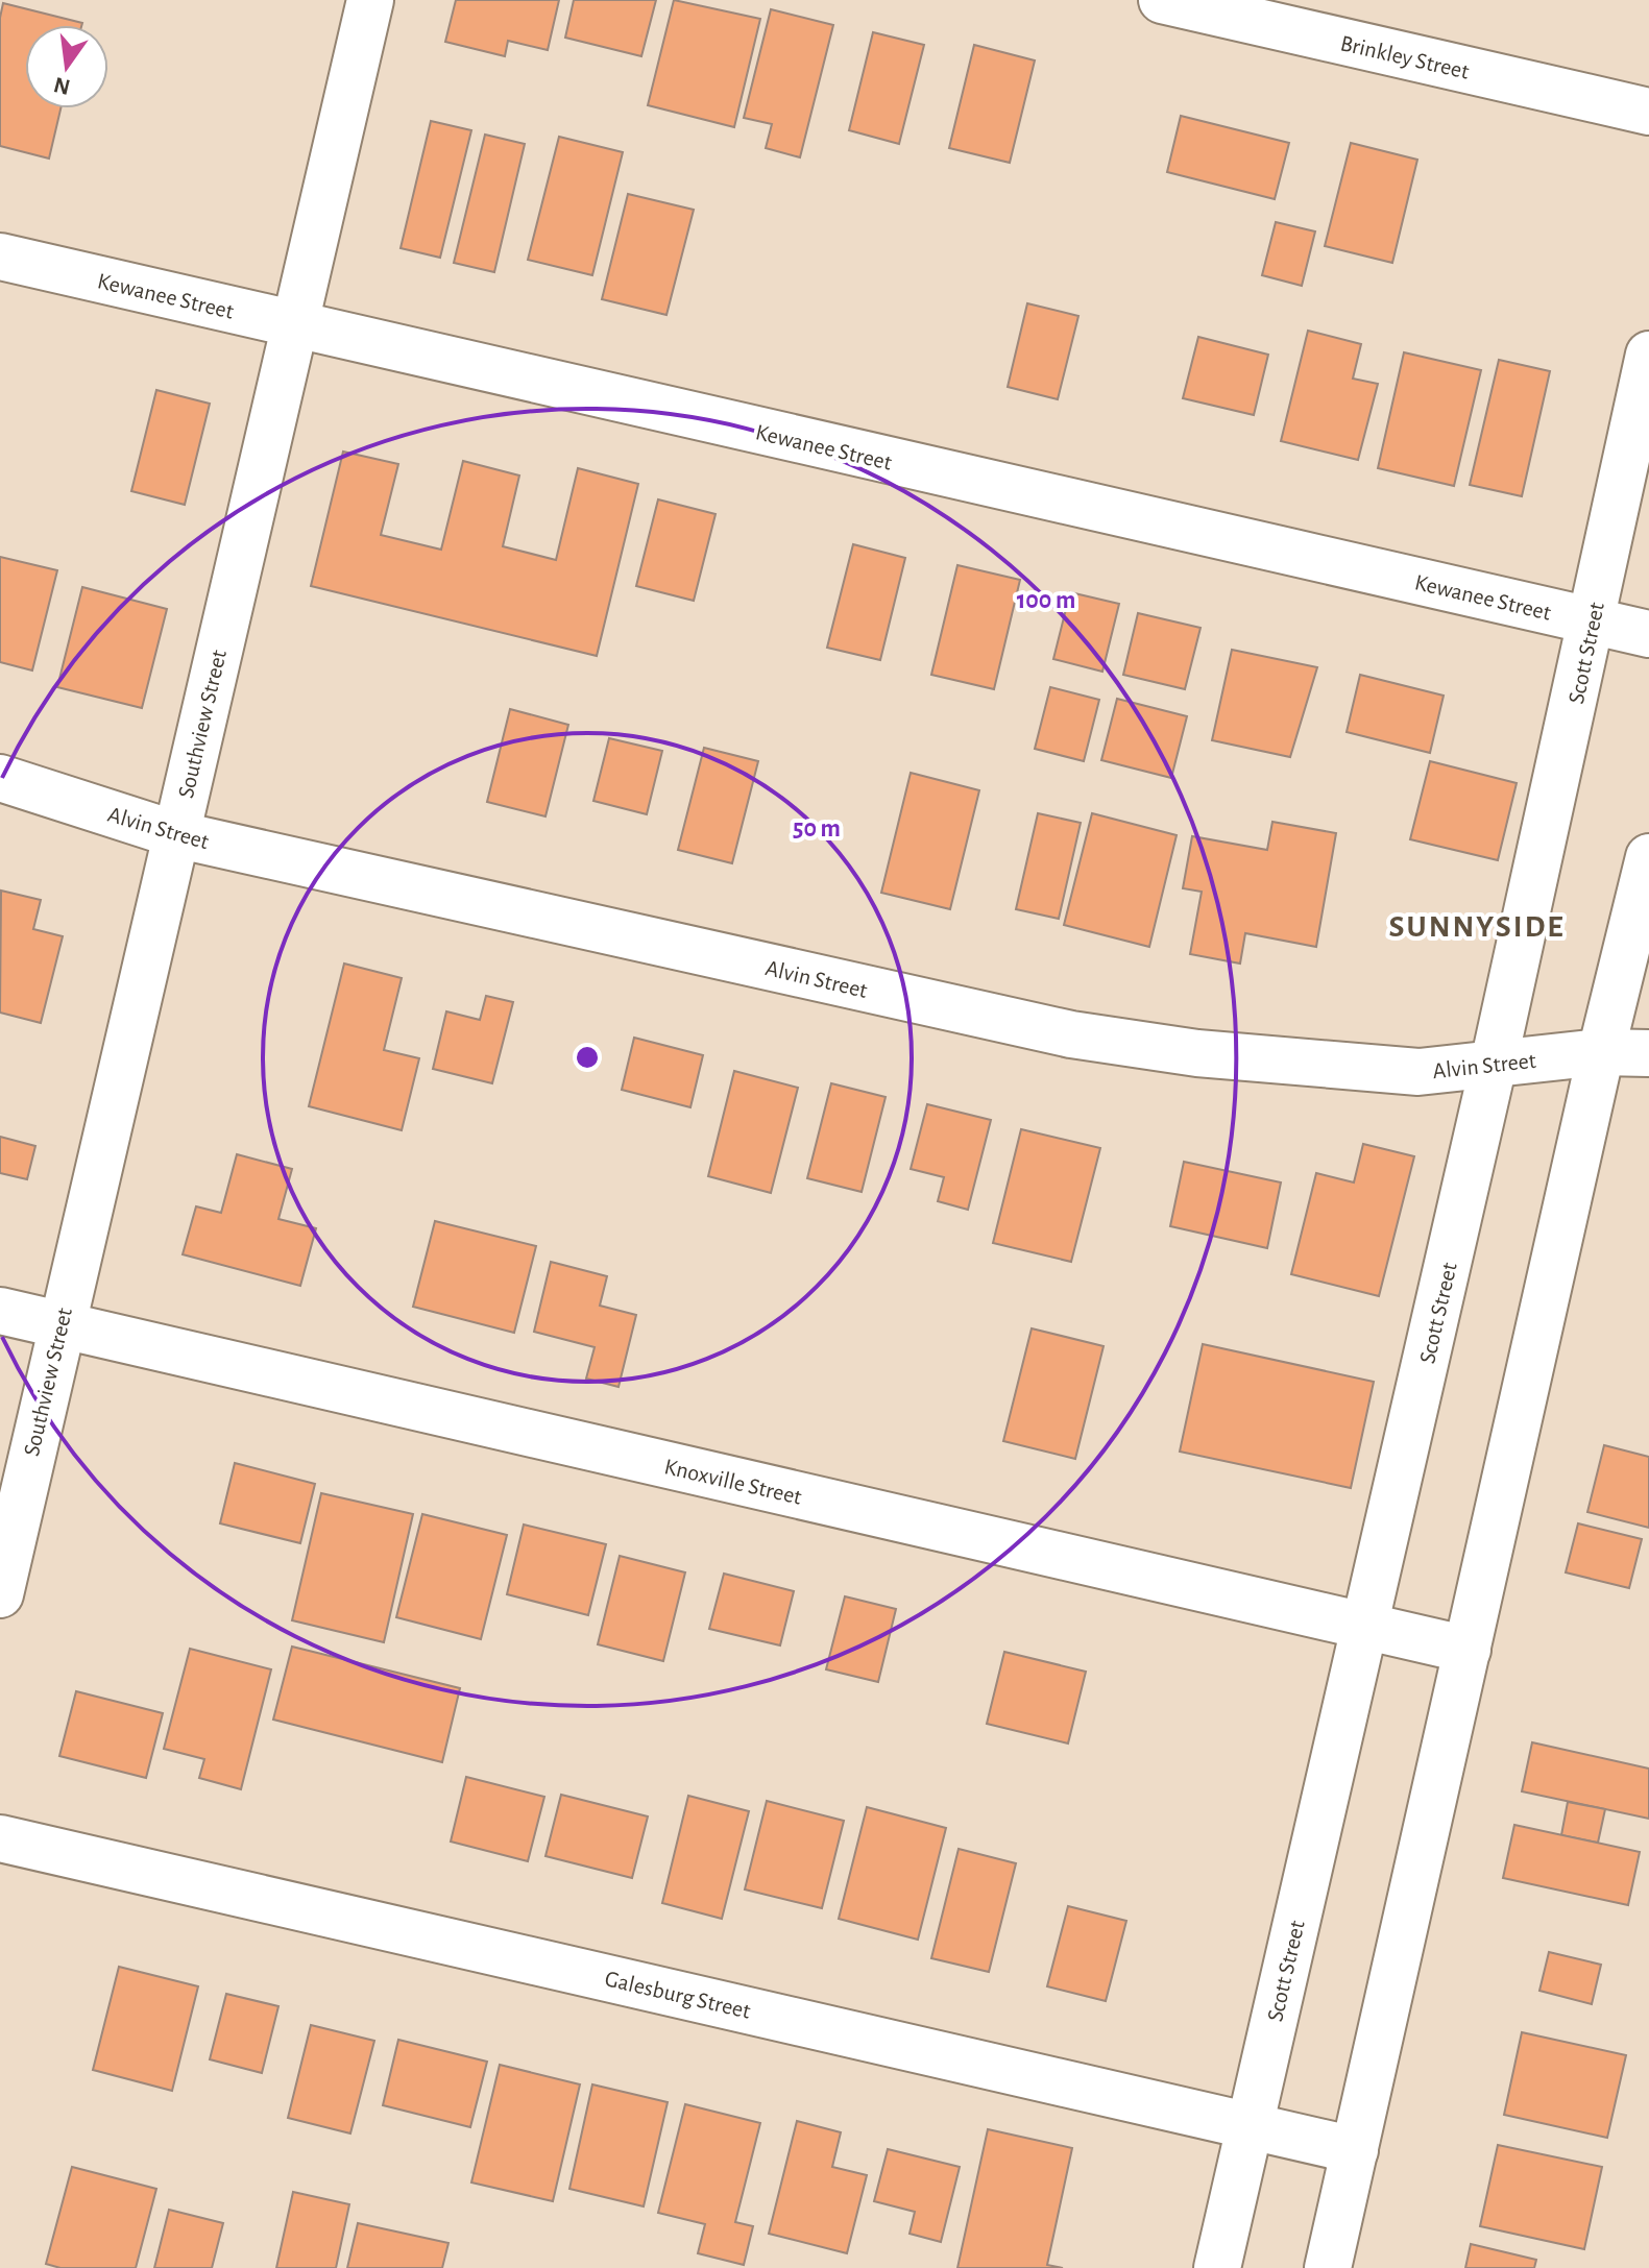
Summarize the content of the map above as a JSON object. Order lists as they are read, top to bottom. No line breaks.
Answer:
{"streets":{"street":["Brinkley Street","Kewanee Street","Scott Street","Southview Street","Alvin Street","Knoxville Street","Galesburg Street"]},"crossings":[["Kewanee Street","Scott Street"],["Kewanee Street","Southview Street"],["Scott Street","Alvin Street"],["Scott Street","Knoxville Street"],["Scott Street","Galesburg Street"],["Southview Street","Alvin Street"],["Southview Street","Knoxville Street"]],"districts":["SUNNYSIDE"],"north":"bottom","rings":["100 m","50 m"]}
